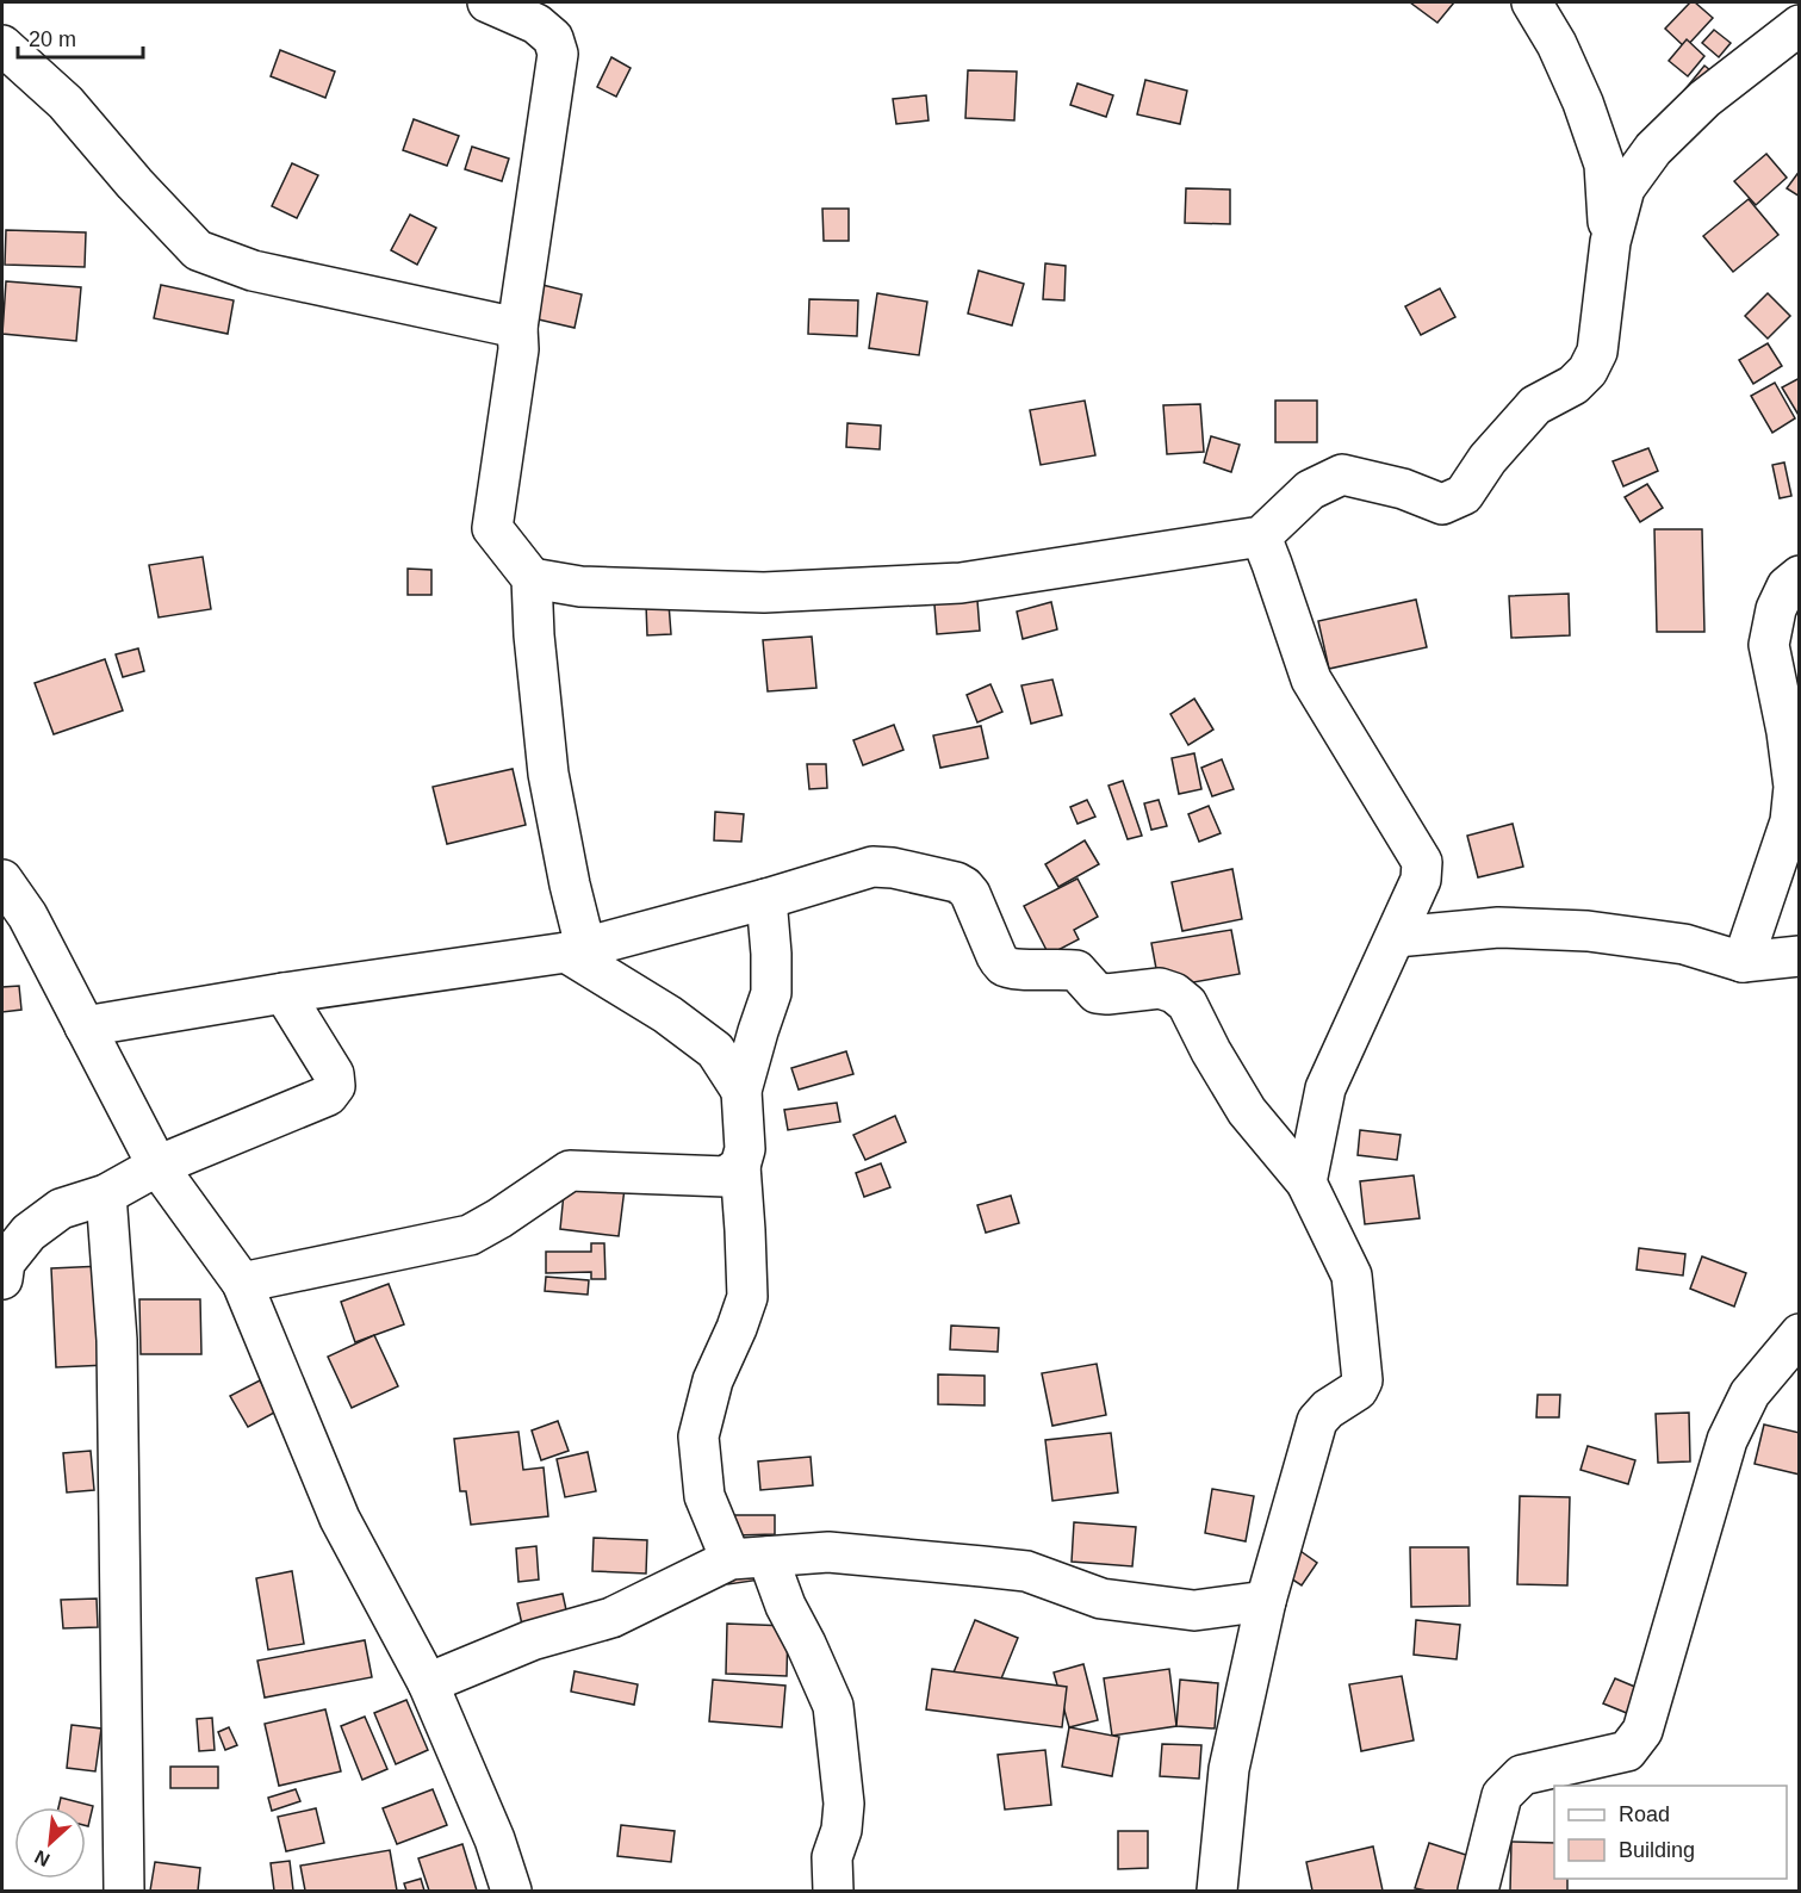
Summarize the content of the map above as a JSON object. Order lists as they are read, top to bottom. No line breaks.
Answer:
{"legend":["Road","Building"],"scale_bar":"20 m","north":"bottom left"}
